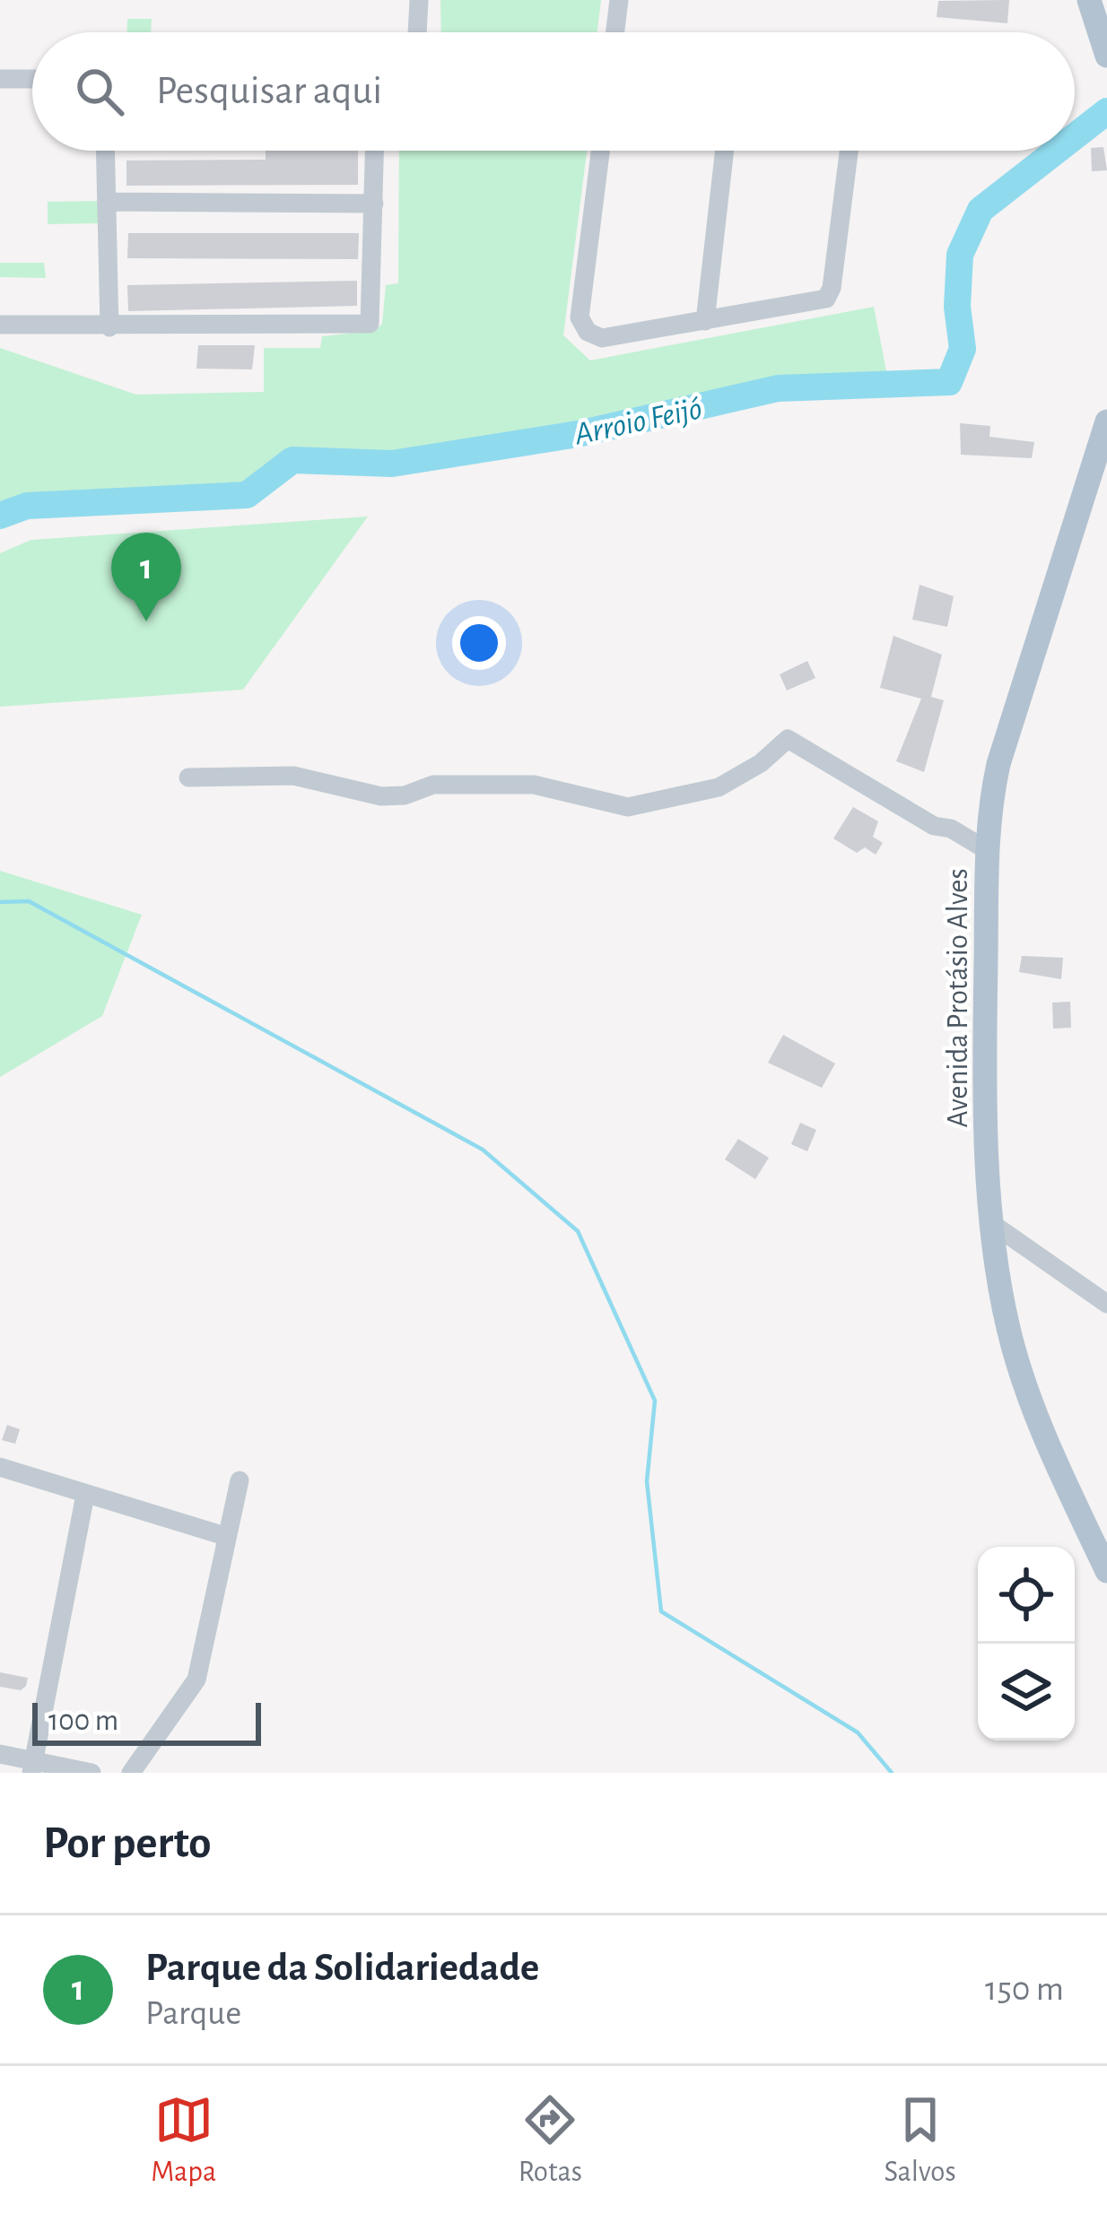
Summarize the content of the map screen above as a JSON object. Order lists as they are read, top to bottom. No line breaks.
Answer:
{"streets":{"main road":["Avenida Protásio Alves"]},"water":["Arroio Feijó"],"scale_bar":"100 m","page":{"search":"Pesquisar aqui","pins":"1","scale":"100 m","heading":"Por perto","list":[{"mark":"1","name":"Parque da Solidariedade","note":"Parque","value":"150 m"}],"nav":["Mapa","Rotas","Salvos"]}}
